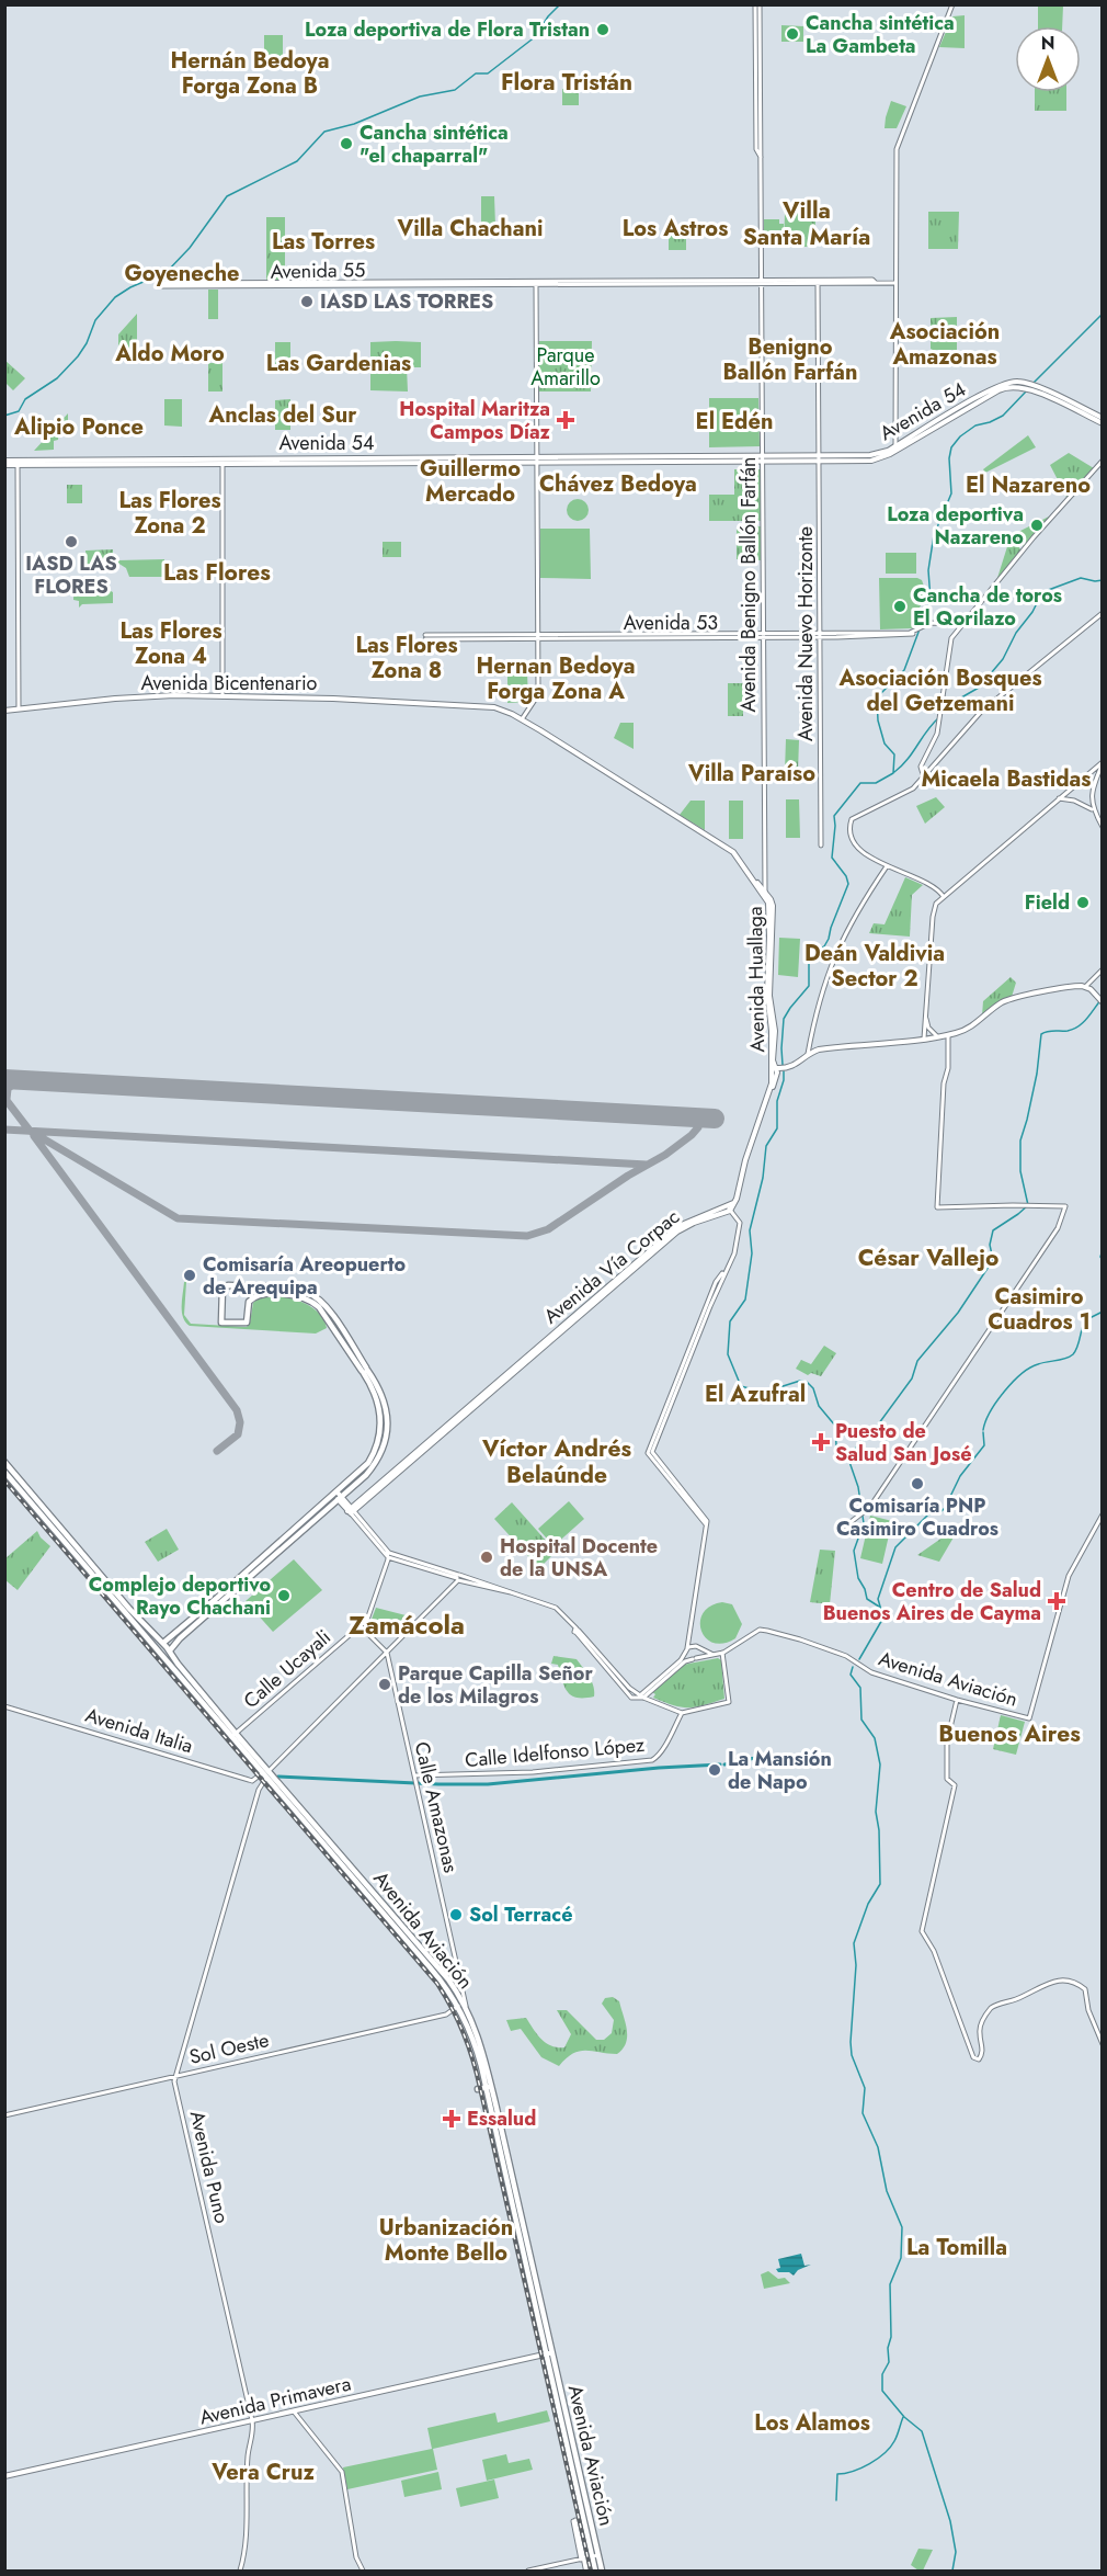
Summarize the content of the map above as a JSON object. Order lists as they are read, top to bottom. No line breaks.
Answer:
{"streets":{"main road":["Avenida 54","Avenida Bicentenario","Avenida Huallaga","Avenida Vía Corpac","Avenida Aviación","Avenida Primavera"],"street":["Avenida 55","Avenida Benigno Ballón Farfán","Avenida 53","Avenida Nuevo Horizonte","Calle Ucayali","Avenida Italia","Calle Idelfonso López","Calle Amazonas","Sol Oeste","Avenida Puno"]},"crossings":[["Avenida 55","Avenida Benigno Ballón Farfán"],["Avenida 55","Avenida Nuevo Horizonte"],["Avenida 54","Avenida Benigno Ballón Farfán"],["Avenida 54","Avenida Nuevo Horizonte"],["Avenida Benigno Ballón Farfán","Avenida 53"],["Avenida Benigno Ballón Farfán","Avenida Bicentenario"],["Avenida Benigno Ballón Farfán","Avenida Huallaga"],["Avenida 53","Avenida Nuevo Horizonte"],["Avenida Bicentenario","Avenida Huallaga"],["Avenida Huallaga","Avenida Vía Corpac"],["Calle Ucayali","Avenida Aviación"],["Avenida Aviación","Avenida Italia"],["Avenida Aviación","Calle Amazonas"],["Avenida Aviación","Sol Oeste"],["Avenida Aviación","Avenida Puno"],["Avenida Aviación","Avenida Primavera"],["Avenida Italia","Avenida Puno"],["Calle Idelfonso López","Calle Amazonas"],["Sol Oeste","Avenida Puno"],["Avenida Puno","Avenida Primavera"]],"districts":["Hernán Bedoya Forga Zona B","Flora Tristán","Villa Santa María","Villa Chachani","Los Astros","Las Torres","Goyeneche","Asociación Amazonas","Benigno Ballón Farfán","Aldo Moro","Las Gardenias","Anclas del Sur","El Edén","Alipio Ponce","Guillermo Mercado","Chávez Bedoya","El Nazareno","Las Flores Zona 2","Las Flores","Las Flores Zona 4","Las Flores Zona 8","Hernan Bedoya Forga Zona A","Asociación Bosques del Getzemani","Villa Paraíso","Micaela Bastidas","Deán Valdivia Sector 2","César Vallejo","Casimiro Cuadros 1","El Azufral","Víctor Andrés Belaúnde","Zamácola","Buenos Aires","Urbanización Monte Bello","La Tomilla","Los Alamos","Vera Cruz"],"parks":["Parque Amarillo"],"places":{"other":["Loza deportiva de Flora Tristan","Cancha sintética La Gambeta","Cancha sintética \"el chaparral\"","IASD LAS TORRES","Loza deportiva Nazareno","IASD LAS FLORES","Cancha de toros El Qorilazo","Field","Comisaría Areopuerto de Arequipa","Comisaría PNP Casimiro Cuadros","Hospital Docente de la UNSA","Complejo deportivo Rayo Chachani","Parque Capilla Señor de los Milagros","La Mansión de Napo","Sol Terracé"],"health":["Hospital Maritza Campos Díaz","Puesto de Salud San José","Centro de Salud Buenos Aires de Cayma","Essalud"]},"north":"top"}
